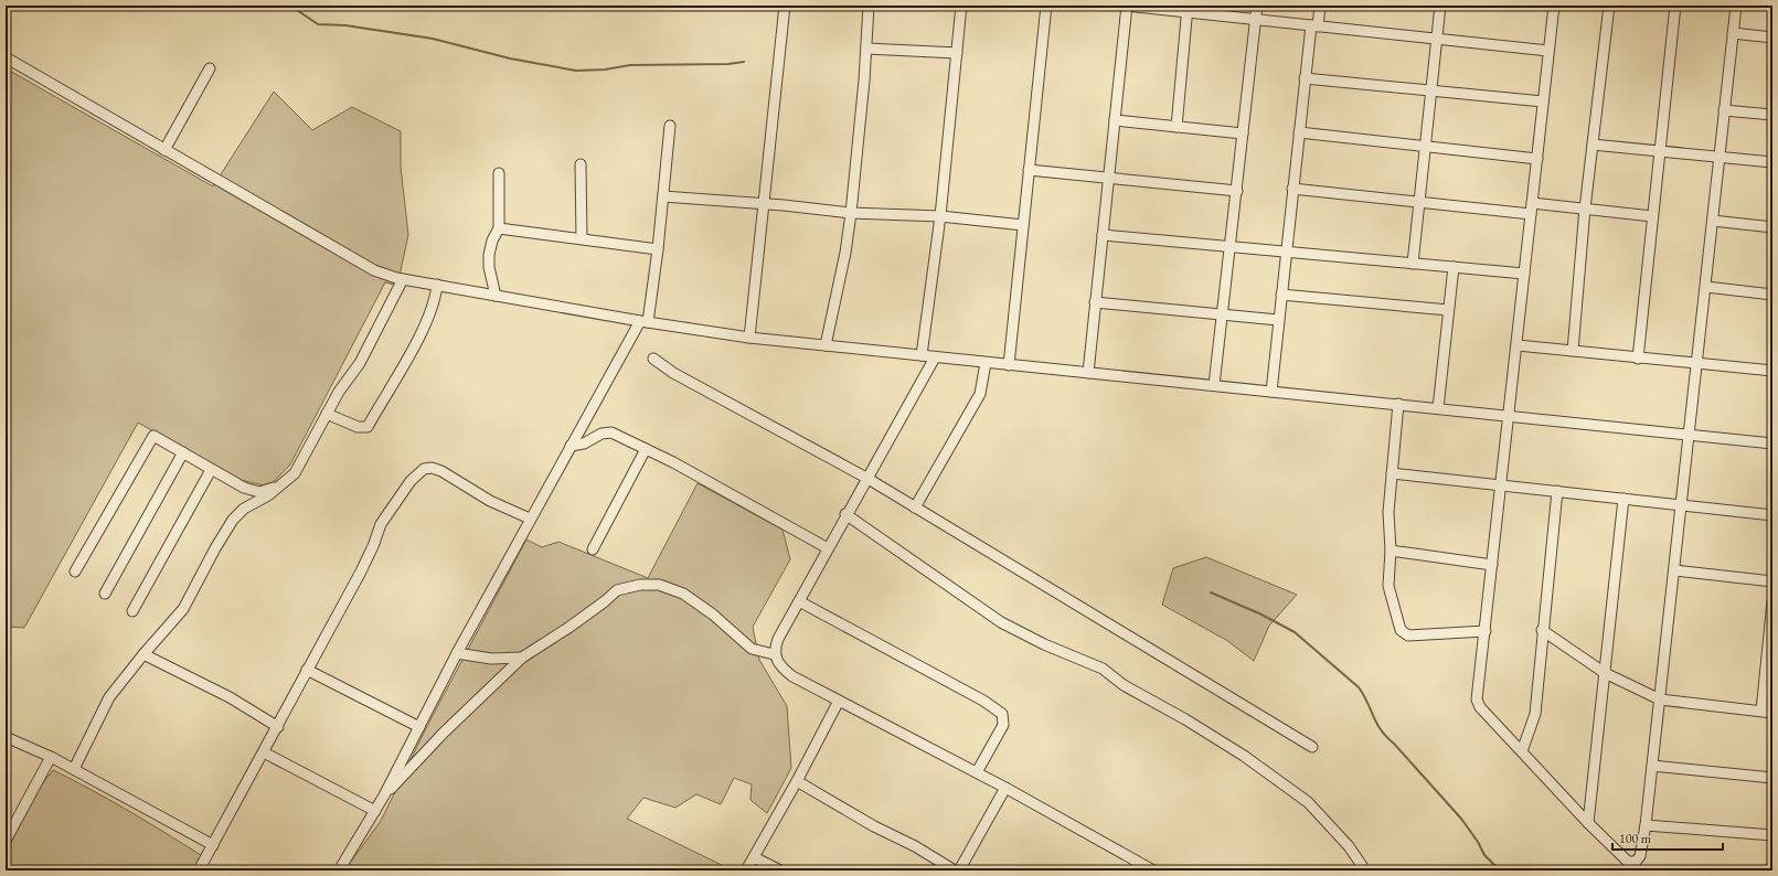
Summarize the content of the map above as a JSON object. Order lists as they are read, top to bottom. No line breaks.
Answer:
{"scale_bar":"100 m"}
